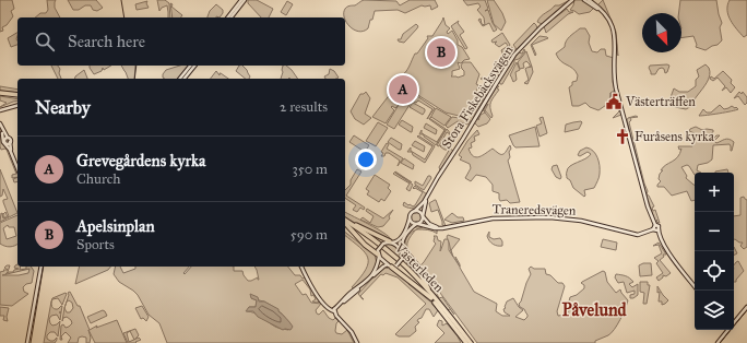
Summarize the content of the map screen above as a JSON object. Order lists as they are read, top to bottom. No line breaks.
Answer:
{"streets":{"highway":["Västerleden"],"street":["Stora Fiskebäcksvägen","Traneredsvägen"]},"crossings":[["Stora Fiskebäcksvägen","Traneredsvägen"]],"districts":["Påvelund"],"places":{"public building":["Västerträffen"],"church":["Furåsens kyrka"]},"north":"bottom right","page":{"search":"Search here","pins":["B","A"],"heading":["Nearby","2 results"],"list":[{"mark":"A","name":"Grevegårdens kyrka","note":"Church","value":"350 m"},{"mark":"B","name":"Apelsinplan","note":"Sports","value":"590 m"}],"map_buttons":["+","−"]}}
